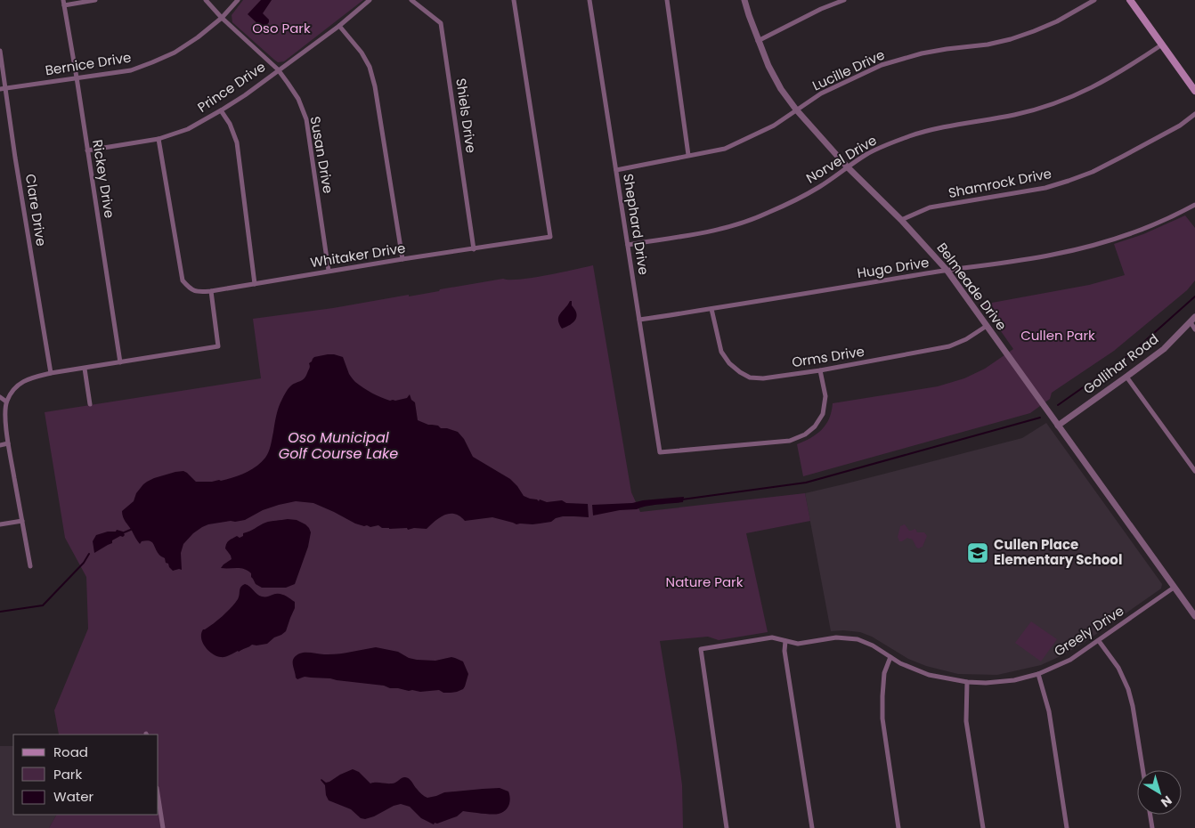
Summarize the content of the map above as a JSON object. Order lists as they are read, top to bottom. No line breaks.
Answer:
{"streets":{"street":["Bernice Drive","Lucille Drive","Prince Drive","Shiels Drive","Susan Drive","Norvel Drive","Rickey Drive","Shamrock Drive","Clare Drive","Shephard Drive","Whitaker Drive","Hugo Drive","Belmeade Drive","Orms Drive","Gollihar Road","Greely Drive"]},"crossings":[["Bernice Drive","Susan Drive"],["Bernice Drive","Rickey Drive"],["Bernice Drive","Clare Drive"],["Lucille Drive","Shephard Drive"],["Lucille Drive","Belmeade Drive"],["Prince Drive","Susan Drive"],["Prince Drive","Rickey Drive"],["Prince Drive","Whitaker Drive"],["Shiels Drive","Whitaker Drive"],["Susan Drive","Whitaker Drive"],["Norvel Drive","Shephard Drive"],["Norvel Drive","Belmeade Drive"],["Shamrock Drive","Belmeade Drive"],["Shephard Drive","Hugo Drive"],["Shephard Drive","Orms Drive"],["Hugo Drive","Belmeade Drive"],["Hugo Drive","Orms Drive"],["Belmeade Drive","Orms Drive"],["Belmeade Drive","Gollihar Road"],["Belmeade Drive","Greely Drive"]],"water":["Oso Municipal Golf Course Lake"],"parks":["Oso Park","Cullen Park","Nature Park"],"places":{"school or university":["Cullen Place Elementary School"]},"legend":["Road","Park","Water"],"north":"bottom right"}
